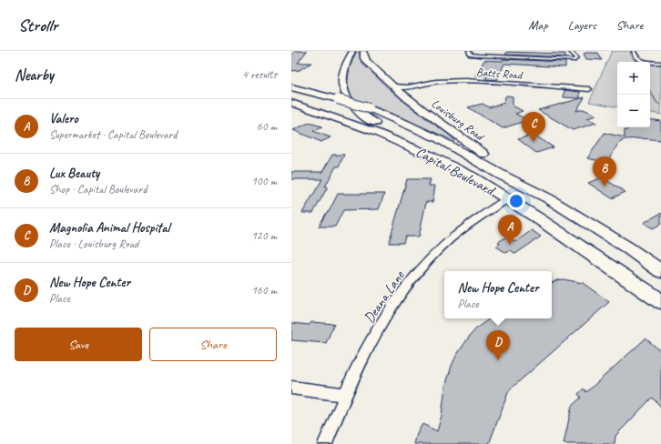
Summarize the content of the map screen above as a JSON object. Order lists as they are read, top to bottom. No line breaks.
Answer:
{"streets":{"highway":["Louisburg Road","Capital Boulevard"],"street":["Batts Road","Deana Lane"]},"crossings":[["Batts Road","Louisburg Road"],["Louisburg Road","Capital Boulevard"],["Capital Boulevard","Deana Lane"]],"page":{"header":"Strollr","nav":["Map","Layers","Share"],"heading":["Nearby","4 results"],"map_buttons":["+","−"],"list":[{"mark":"A","name":"Valero","note":"Supermarket · Capital Boulevard","value":"60 m"},{"mark":"B","name":"Lux Beauty","note":"Shop · Capital Boulevard","value":"100 m"},{"mark":"C","name":"Magnolia Animal Hospital","note":"Place · Louisburg Road","value":"120 m"},{"mark":"D","name":"New Hope Center","note":"Place","value":"160 m"}],"pins":["C","B","A","D"],"popup":["New Hope Center","Place"],"buttons":["Save","Share"]}}
